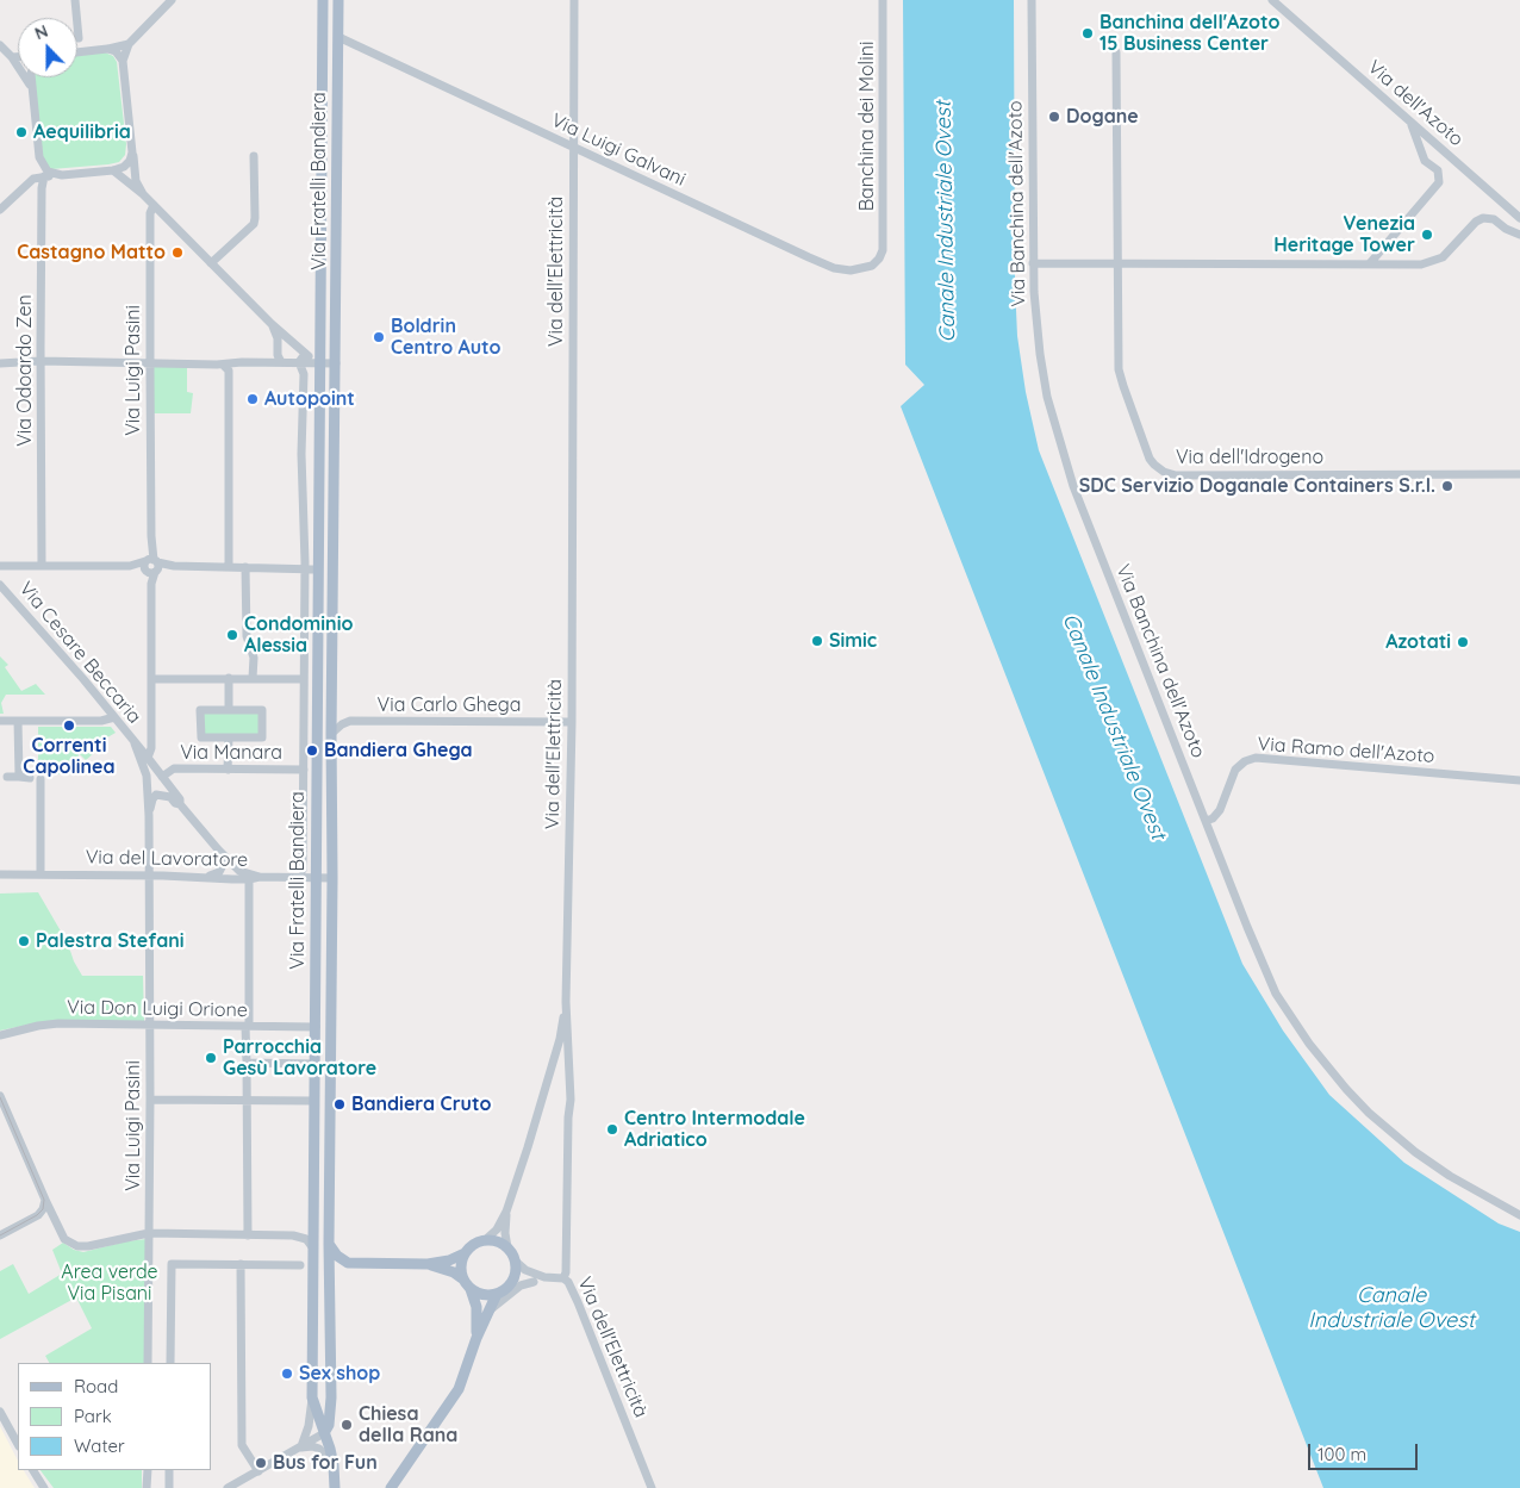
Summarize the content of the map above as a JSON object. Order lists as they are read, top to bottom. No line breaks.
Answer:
{"streets":{"main road":["Via Fratelli Bandiera"],"street":["Via dell'Azoto","Banchina dei Molini","Via Luigi Galvani","Via Banchina dell'Azoto","Via dell'Elettricità","Via Odoardo Zen","Via Luigi Pasini","Via dell'Idrogeno","Via Cesare Beccaria","Via Carlo Ghega","Via Ramo dell'Azoto","Via Manara","Via del Lavoratore","Via Don Luigi Orione"]},"crossings":[["Banchina dei Molini","Via Luigi Galvani"],["Via Luigi Galvani","Via Fratelli Bandiera"],["Via Luigi Galvani","Via dell'Elettricità"],["Via Fratelli Bandiera","Via Carlo Ghega"],["Via Fratelli Bandiera","Via Manara"],["Via Fratelli Bandiera","Via del Lavoratore"],["Via Fratelli Bandiera","Via Don Luigi Orione"],["Via Banchina dell'Azoto","Via Ramo dell'Azoto"],["Via dell'Elettricità","Via Carlo Ghega"],["Via Luigi Pasini","Via Cesare Beccaria"],["Via Luigi Pasini","Via del Lavoratore"],["Via Luigi Pasini","Via Don Luigi Orione"],["Via Cesare Beccaria","Via Manara"],["Via Cesare Beccaria","Via del Lavoratore"]],"water":["Canale Industriale Ovest"],"parks":["Area verde Via Pisani"],"places":["Banchina dell'Azoto 15 Business Center","Dogane","Aequilibria","Venezia Heritage Tower","Castagno Matto","Boldrin Centro Auto","Autopoint","SDC Servizio Doganale Containers S.r.l.","Condominio Alessia","Simic","Azotati","Correnti Capolinea","Bandiera Ghega","Palestra Stefani","Parrocchia Gesù Lavoratore","Bandiera Cruto","Centro Intermodale Adriatico","Sex shop","Chiesa della Rana","Bus for Fun"],"legend":["Road","Park","Water"],"scale_bar":"100 m","north":"top"}
